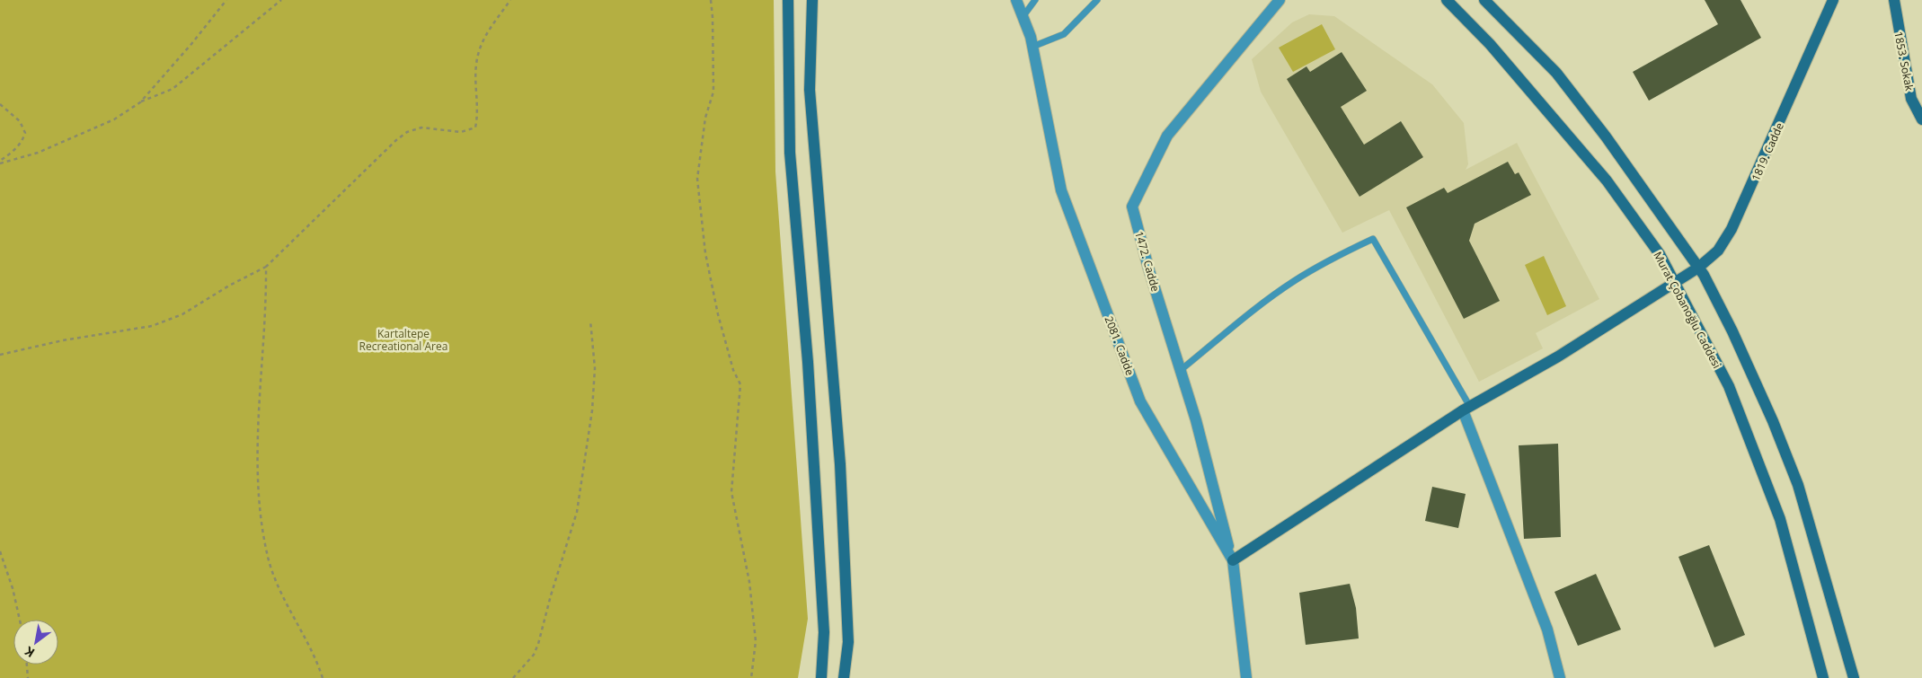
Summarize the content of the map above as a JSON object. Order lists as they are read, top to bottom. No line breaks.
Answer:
{"streets":{"main road":["1853. Sokak","1819. Cadde","Murat Çobanoğlu Caddesi"],"street":["1472. Cadde","2081. Cadde"]},"crossings":[["1819. Cadde","1472. Cadde"],["1819. Cadde","Murat Çobanoğlu Caddesi"],["1819. Cadde","2081. Cadde"],["1472. Cadde","2081. Cadde"]],"parks":["Kartaltepe Recreational Area"],"north":"bottom left"}
